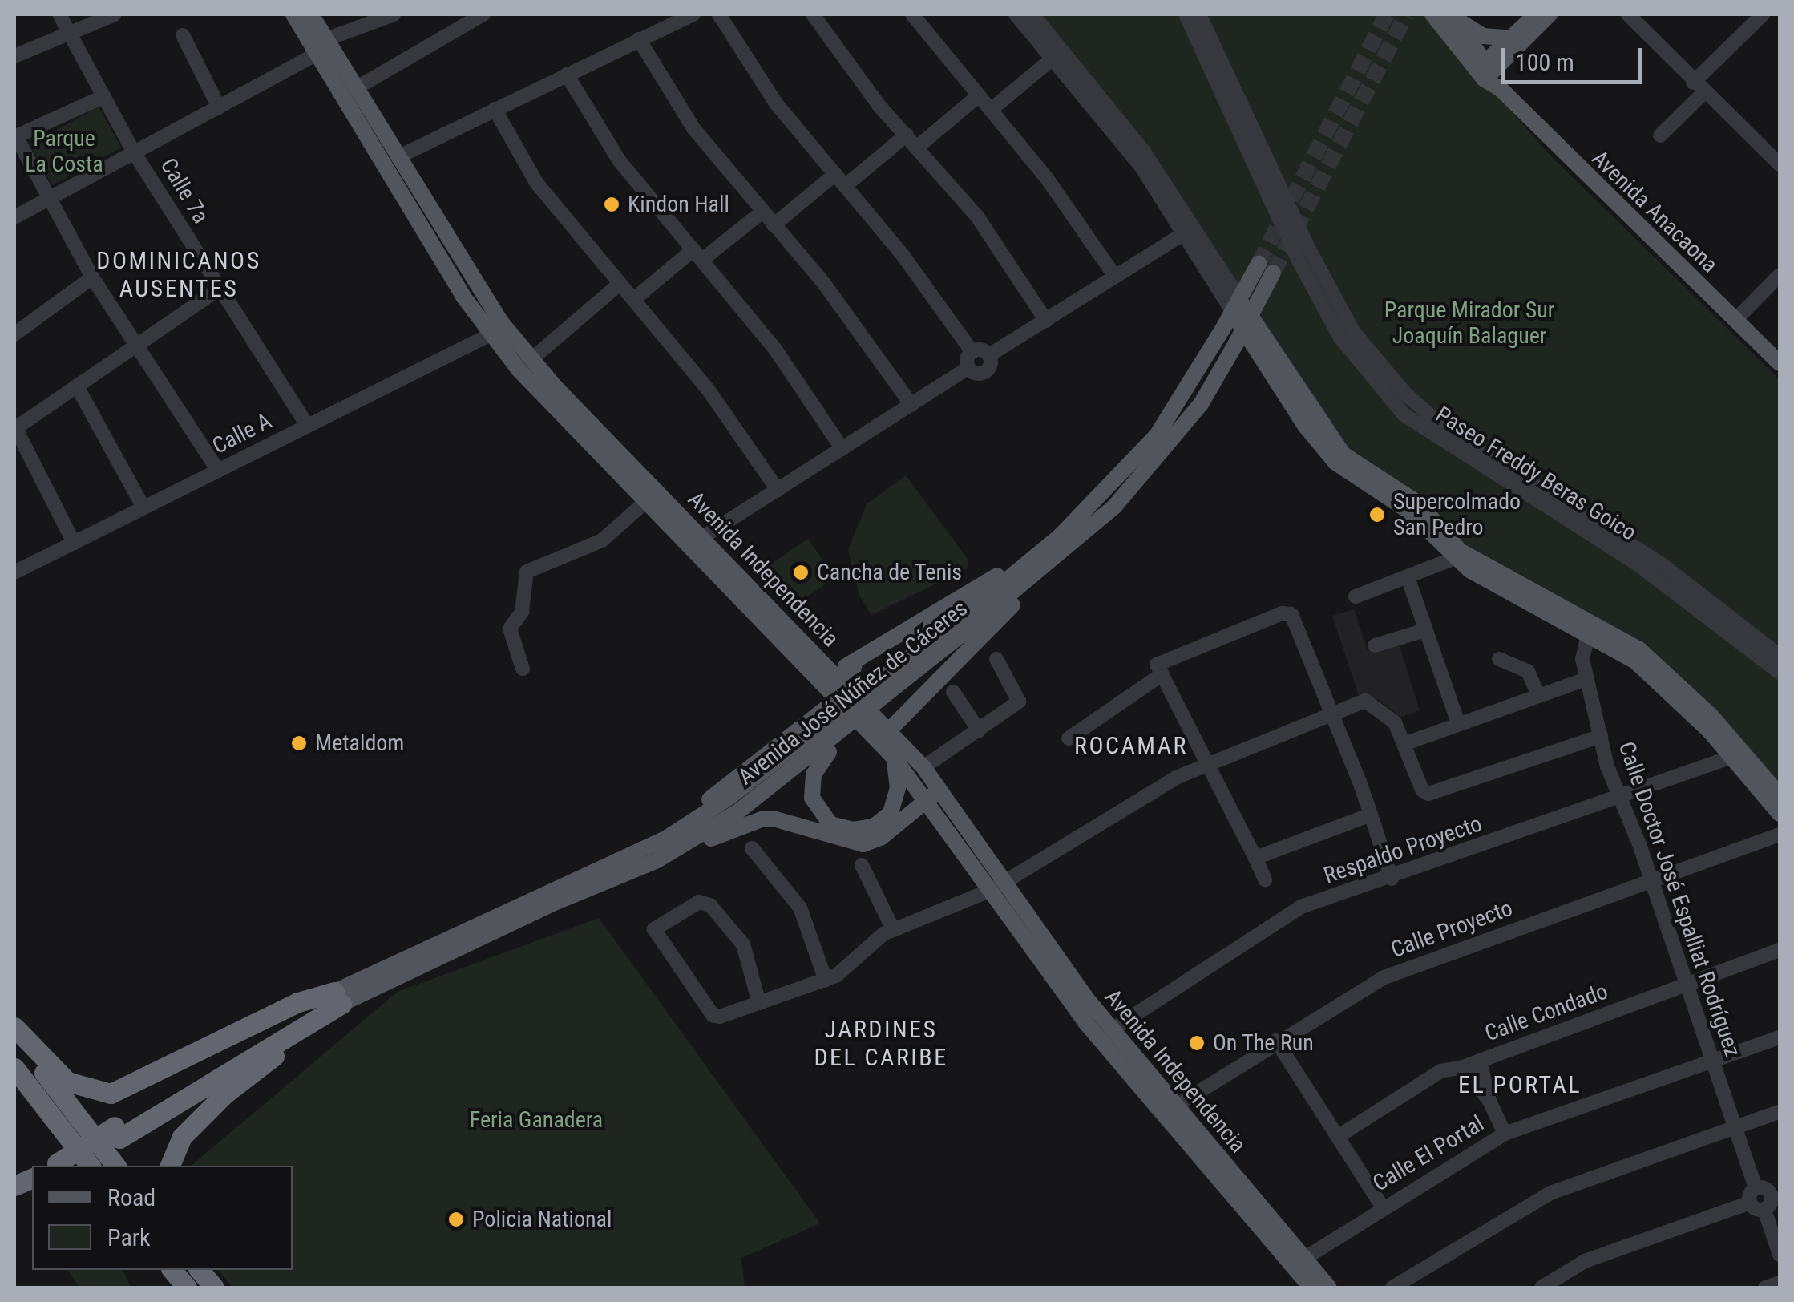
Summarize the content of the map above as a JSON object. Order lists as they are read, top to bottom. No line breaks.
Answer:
{"streets":{"main road":["Avenida Anacaona","Avenida Independencia","Avenida José Núñez de Cáceres"],"street":["Calle 7a","Calle A","Paseo Freddy Beras Goico","Respaldo Proyecto","Calle Doctor José Espalliat Rodríguez","Calle Proyecto","Calle Condado","Calle El Portal"]},"crossings":[["Calle 7a","Calle A"],["Calle A","Avenida Independencia"],["Avenida Independencia","Respaldo Proyecto"],["Avenida Independencia","Calle Proyecto"],["Avenida Independencia","Calle El Portal"],["Respaldo Proyecto","Calle Doctor José Espalliat Rodríguez"],["Calle Doctor José Espalliat Rodríguez","Calle Proyecto"],["Calle Doctor José Espalliat Rodríguez","Calle Condado"],["Calle Doctor José Espalliat Rodríguez","Calle El Portal"]],"districts":["DOMINICANOS AUSENTES","ROCAMAR","JARDINES DEL CARIBE","EL PORTAL"],"parks":["Parque La Costa","Parque Mirador Sur Joaquín Balaguer","Feria Ganadera"],"places":["Kindon Hall","Supercolmado San Pedro","Cancha de Tenis","Metaldom","On The Run","Policia National"],"legend":["Road","Park"],"scale_bar":"100 m"}
